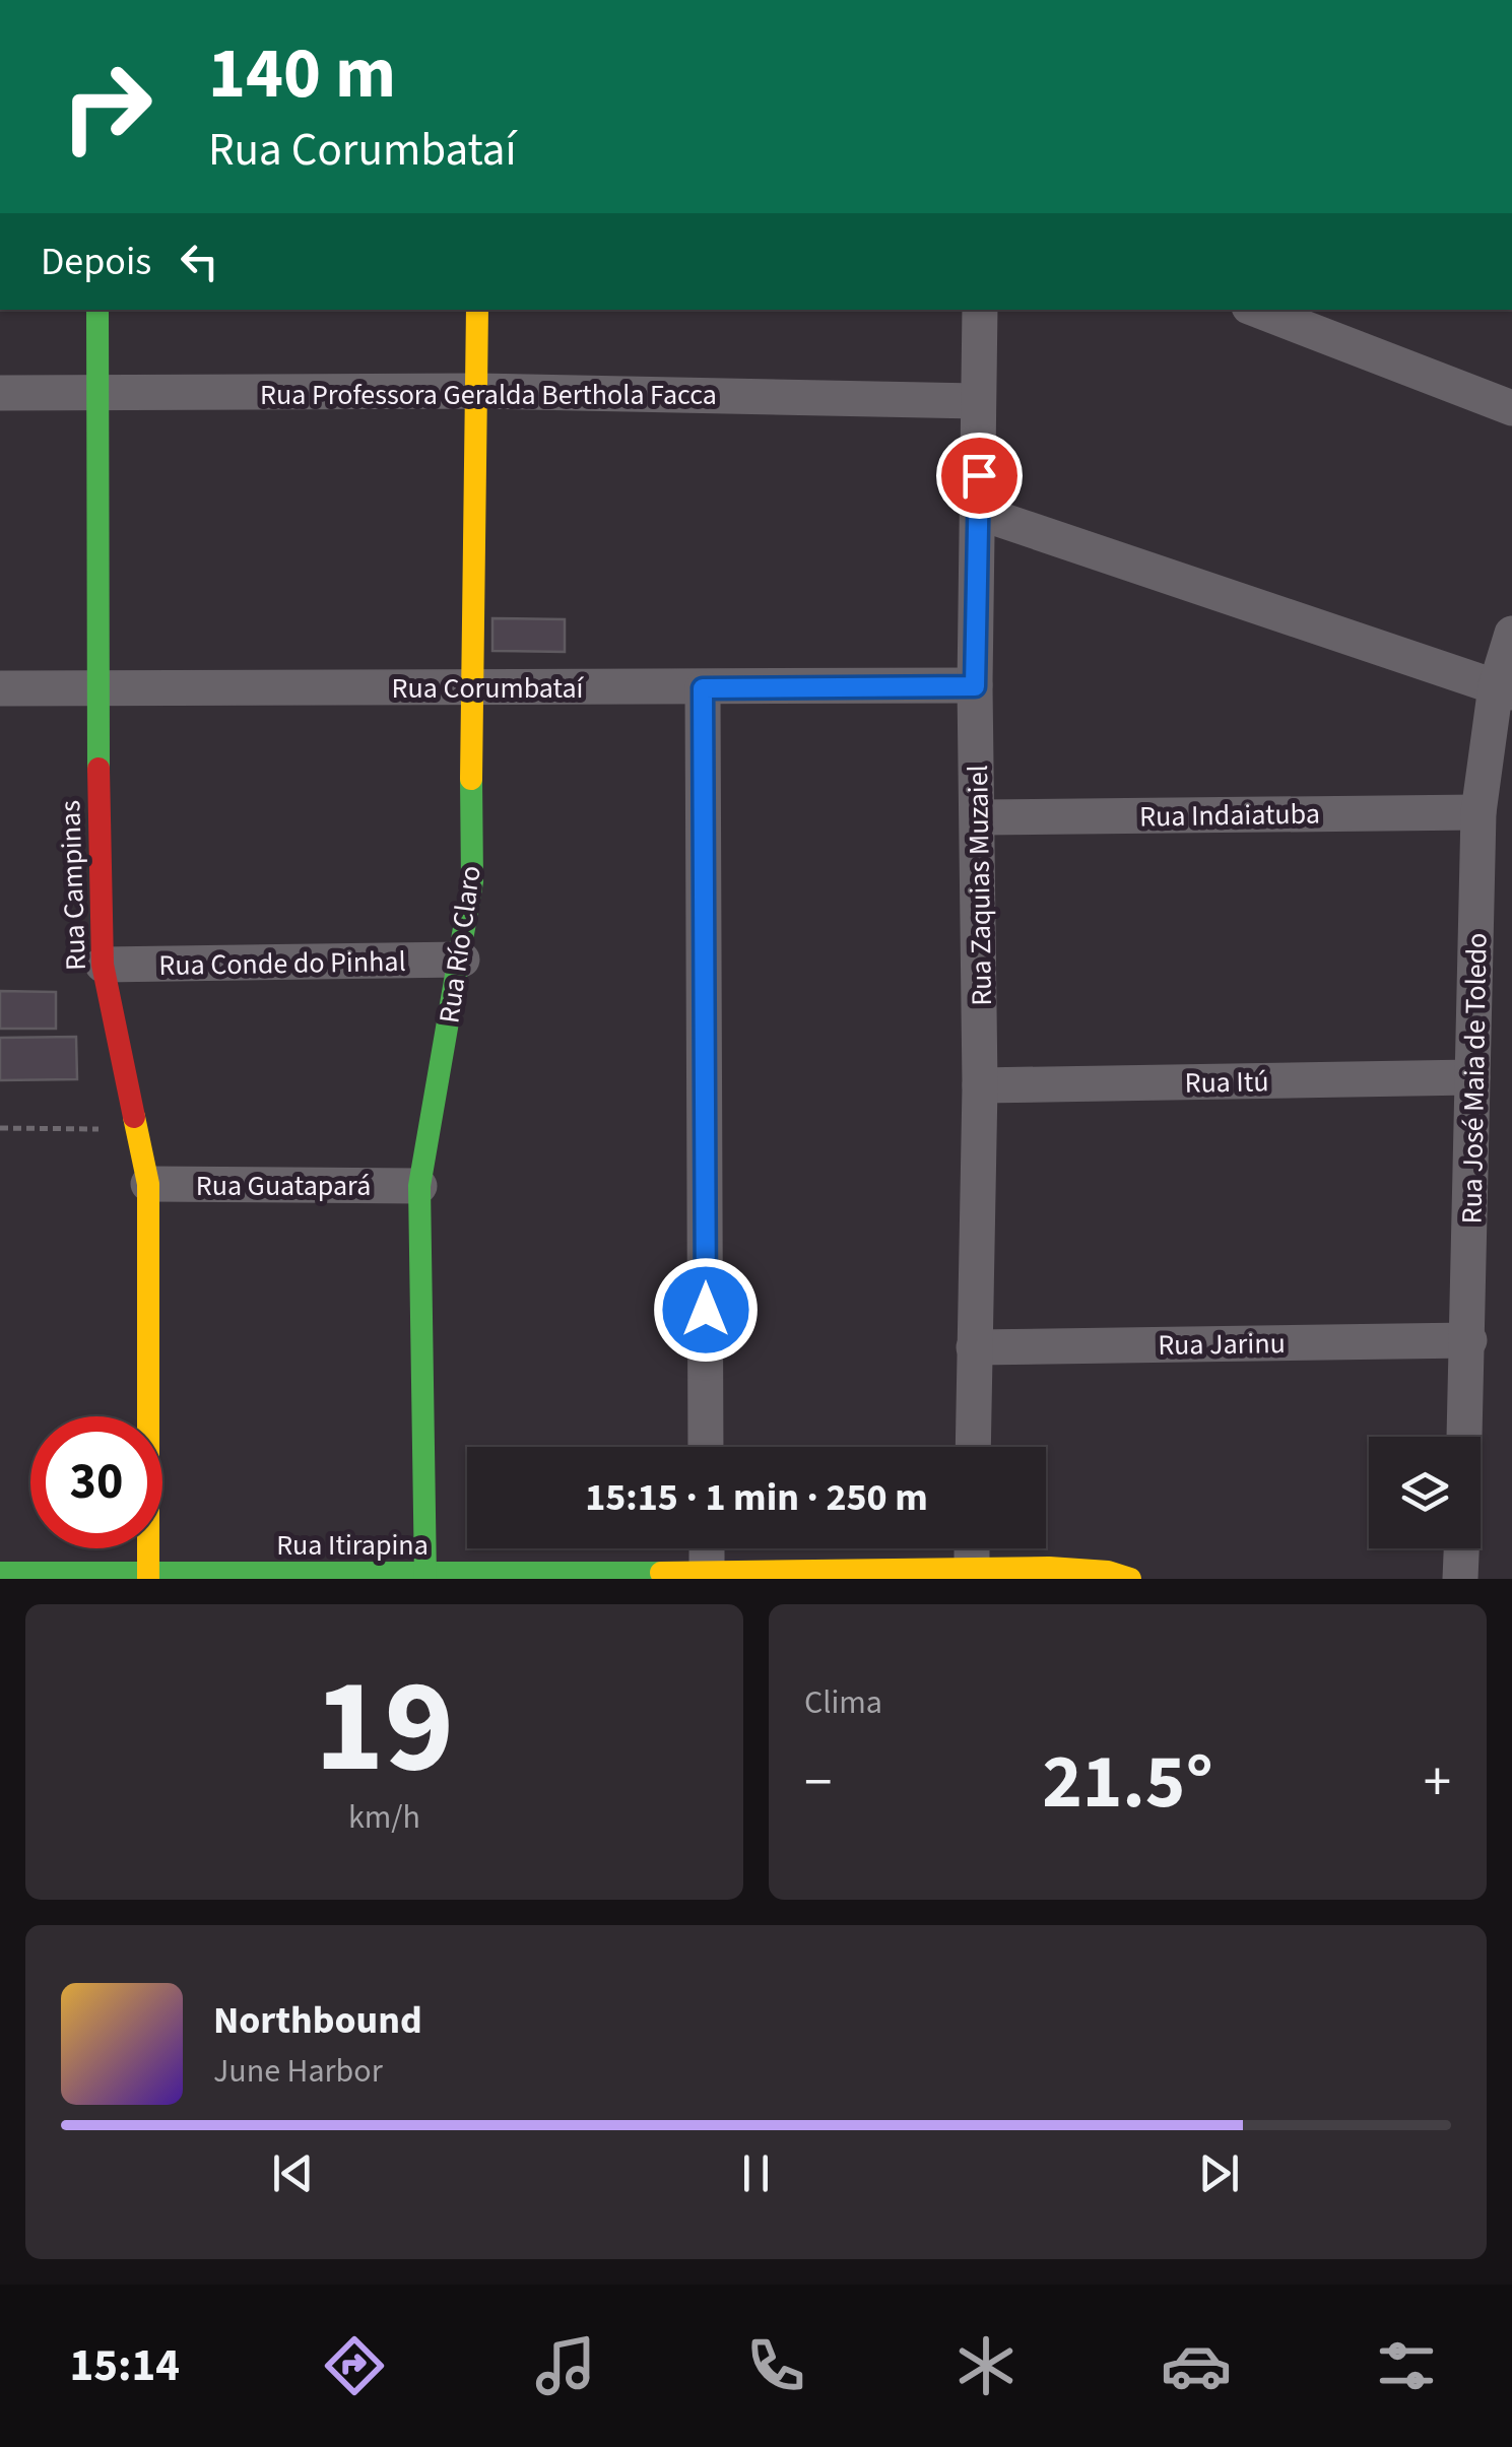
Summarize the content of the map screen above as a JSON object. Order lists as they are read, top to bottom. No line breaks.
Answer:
{"streets":{"street":["Rua Professora Geralda Berthola Facca","Rua Corumbataí","Rua Indaiatuba","Rua Campinas","Rua Zaquias Muzaiel","Rua Río Claro","Rua Conde do Pinhal","Rua José Maia de Toledo","Rua Itú","Rua Guatapará","Rua Jarinu","Rua Itirapina"]},"crossings":[["Rua Professora Geralda Berthola Facca","Rua Campinas"],["Rua Professora Geralda Berthola Facca","Rua Zaquias Muzaiel"],["Rua Professora Geralda Berthola Facca","Rua Río Claro"],["Rua Corumbataí","Rua Campinas"],["Rua Corumbataí","Rua Zaquias Muzaiel"],["Rua Corumbataí","Rua Río Claro"],["Rua Indaiatuba","Rua Zaquias Muzaiel"],["Rua Indaiatuba","Rua José Maia de Toledo"],["Rua Campinas","Rua Conde do Pinhal"],["Rua Campinas","Rua Guatapará"],["Rua Campinas","Rua Itirapina"],["Rua Zaquias Muzaiel","Rua Itú"],["Rua Zaquias Muzaiel","Rua Jarinu"],["Rua Río Claro","Rua Conde do Pinhal"],["Rua Río Claro","Rua Guatapará"],["Rua Río Claro","Rua Itirapina"],["Rua José Maia de Toledo","Rua Itú"],["Rua José Maia de Toledo","Rua Jarinu"]],"page":{"turn":["140 m","Rua Corumbataí"],"then":"Depois","limit":"30","trip":"15:15 · 1 min · 250 m","tile":[["19","km/h"],"Clima"],"heat":["−","21.5°","+"],"song":["Northbound","June Harbor"],"tabs":"15:14"}}
